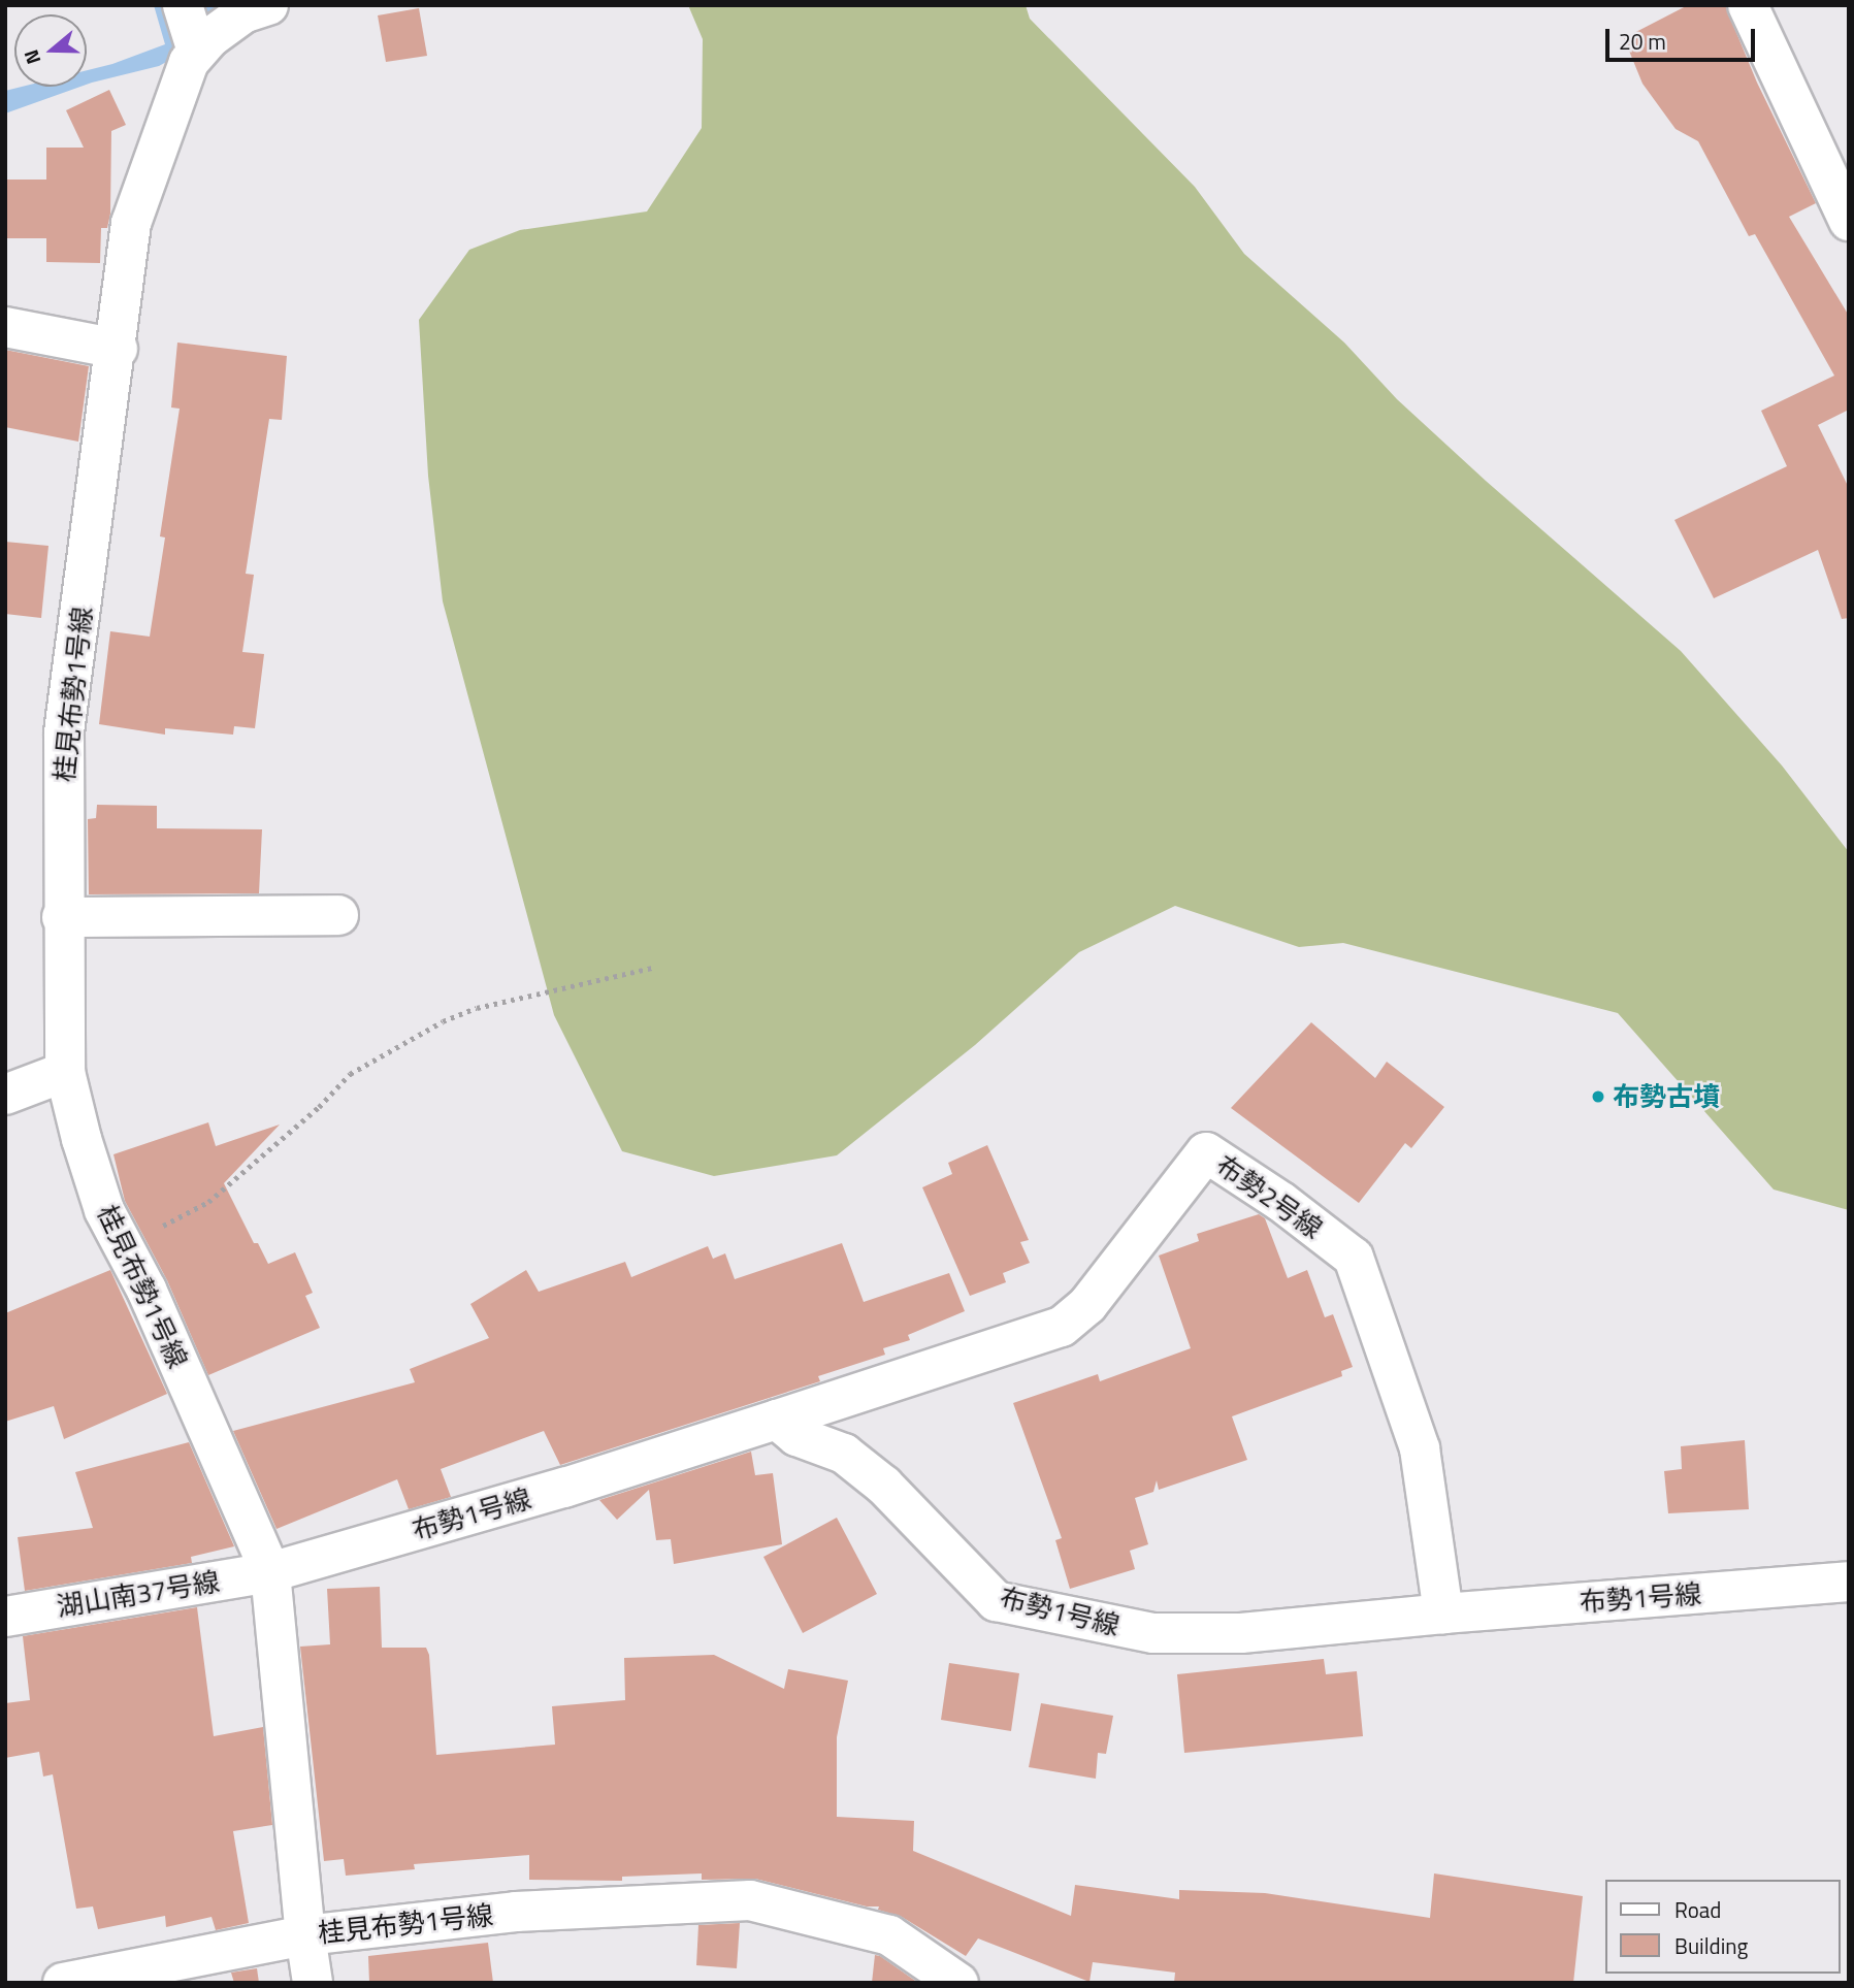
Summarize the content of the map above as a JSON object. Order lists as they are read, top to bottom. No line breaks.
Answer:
{"streets":{"street":["桂見布勢1号線","布勢2号線","布勢1号線","湖山南37号線"]},"crossings":[["桂見布勢1号線","布勢1号線"],["桂見布勢1号線","湖山南37号線"],["布勢2号線","布勢1号線"],["布勢1号線","湖山南37号線"]],"places":["布勢古墳"],"legend":["Road","Building"],"scale_bar":"20 m","north":"left"}
